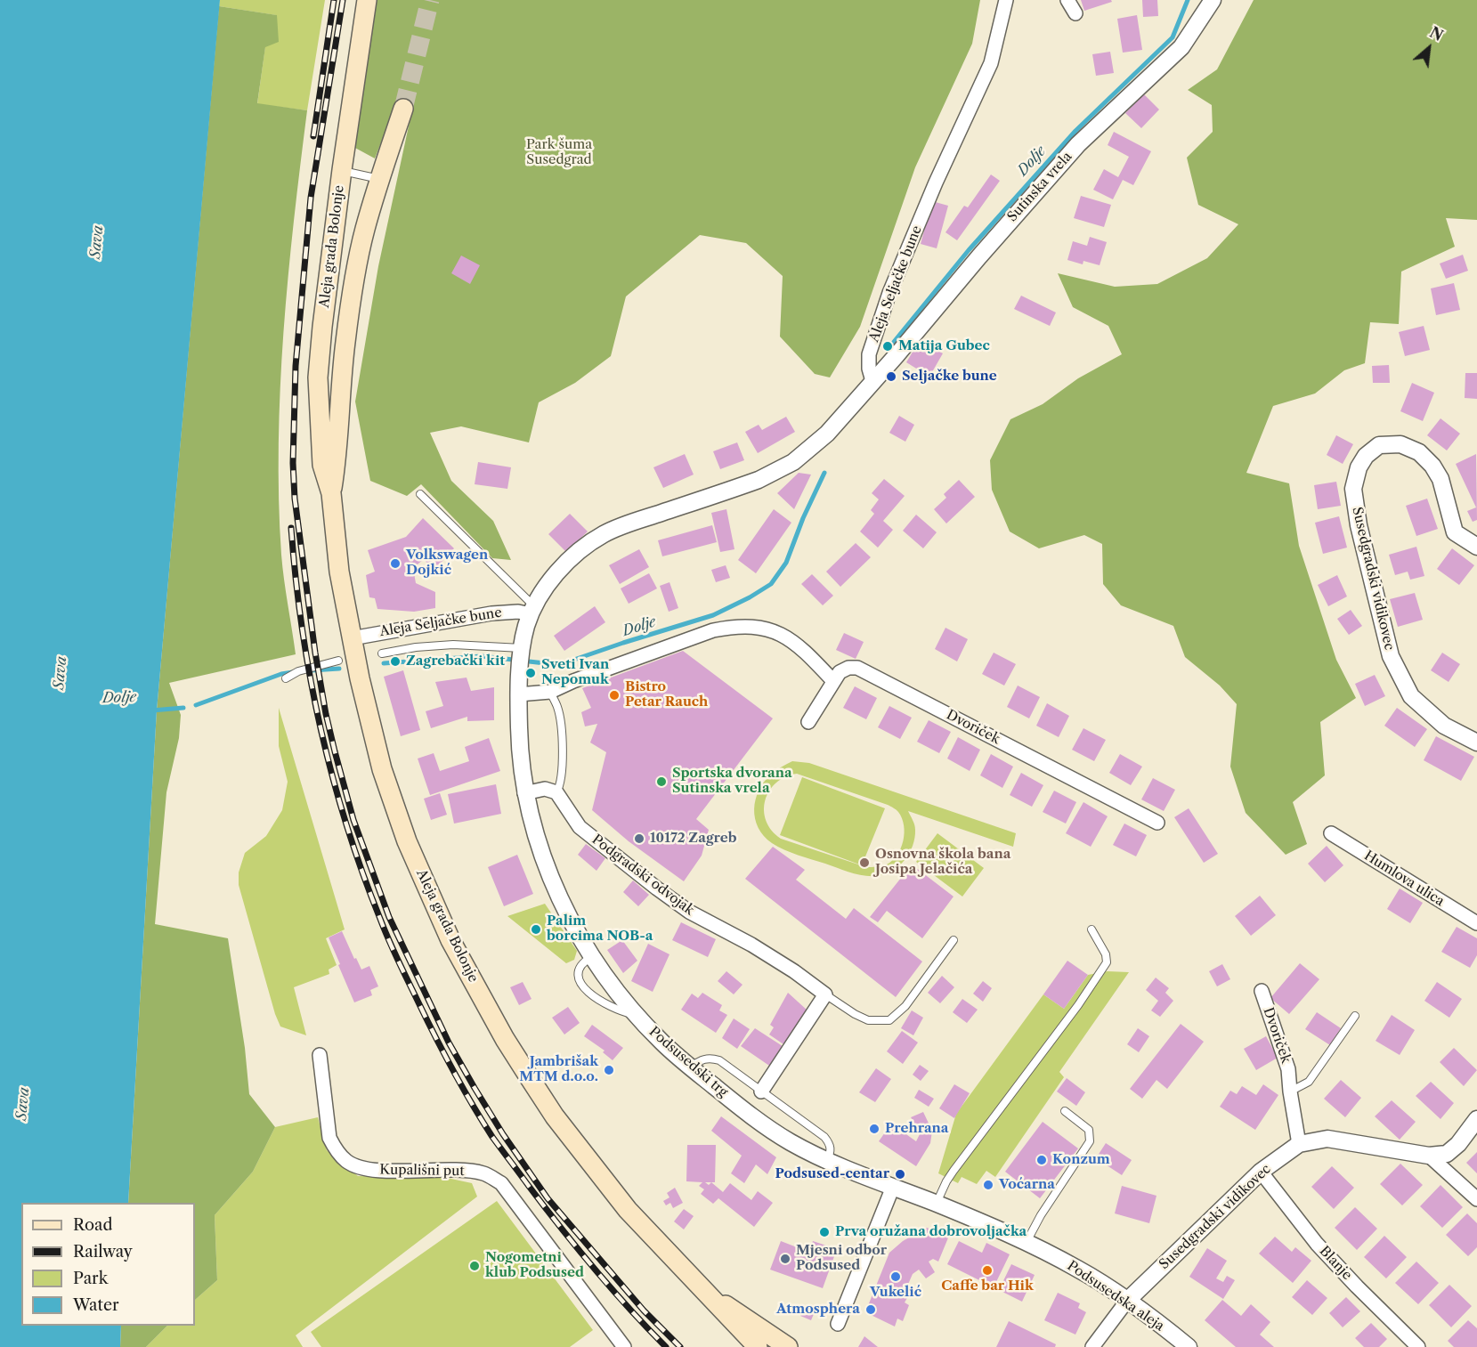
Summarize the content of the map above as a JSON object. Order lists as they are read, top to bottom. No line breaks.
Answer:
{"streets":{"main road":["Aleja grada Bolonje"],"street":["Sutinska vrela","Aleja Seljačke bune","Susedgradski vidikovec","Dvoriček","Podgradski odvojak","Humlova ulica","Podsusedski trg","Kupališni put","Blanje","Podsusedska aleja"]},"crossings":[["Sutinska vrela","Aleja Seljačke bune"],["Aleja grada Bolonje","Aleja Seljačke bune"],["Susedgradski vidikovec","Dvoriček"],["Susedgradski vidikovec","Blanje"],["Susedgradski vidikovec","Podsusedska aleja"],["Podsusedski trg","Podsusedska aleja"]],"water":["Dolje","Sava"],"parks":["Park šuma Susedgrad"],"places":["Matija Gubec","Seljačke bune","Volkswagen Dojkić","Zagrebački kit","Sveti Ivan Nepomuk","Bistro Petar Rauch","Sportska dvorana Sutinska vrela","10172 Zagreb","Osnovna škola bana Josipa Jelačića","Palim borcima NOB-a","Jambrišak MTM d.o.o.","Prehrana","Konzum","Podsused-centar","Voćarna","Prva oružana dobrovoljačka","Mjesni odbor Podsused","Nogometni klub Podsused","Caffe bar Hik","Vukelić","Atmosphera"],"legend":["Road","Railway","Park","Water"],"north":"top right"}
